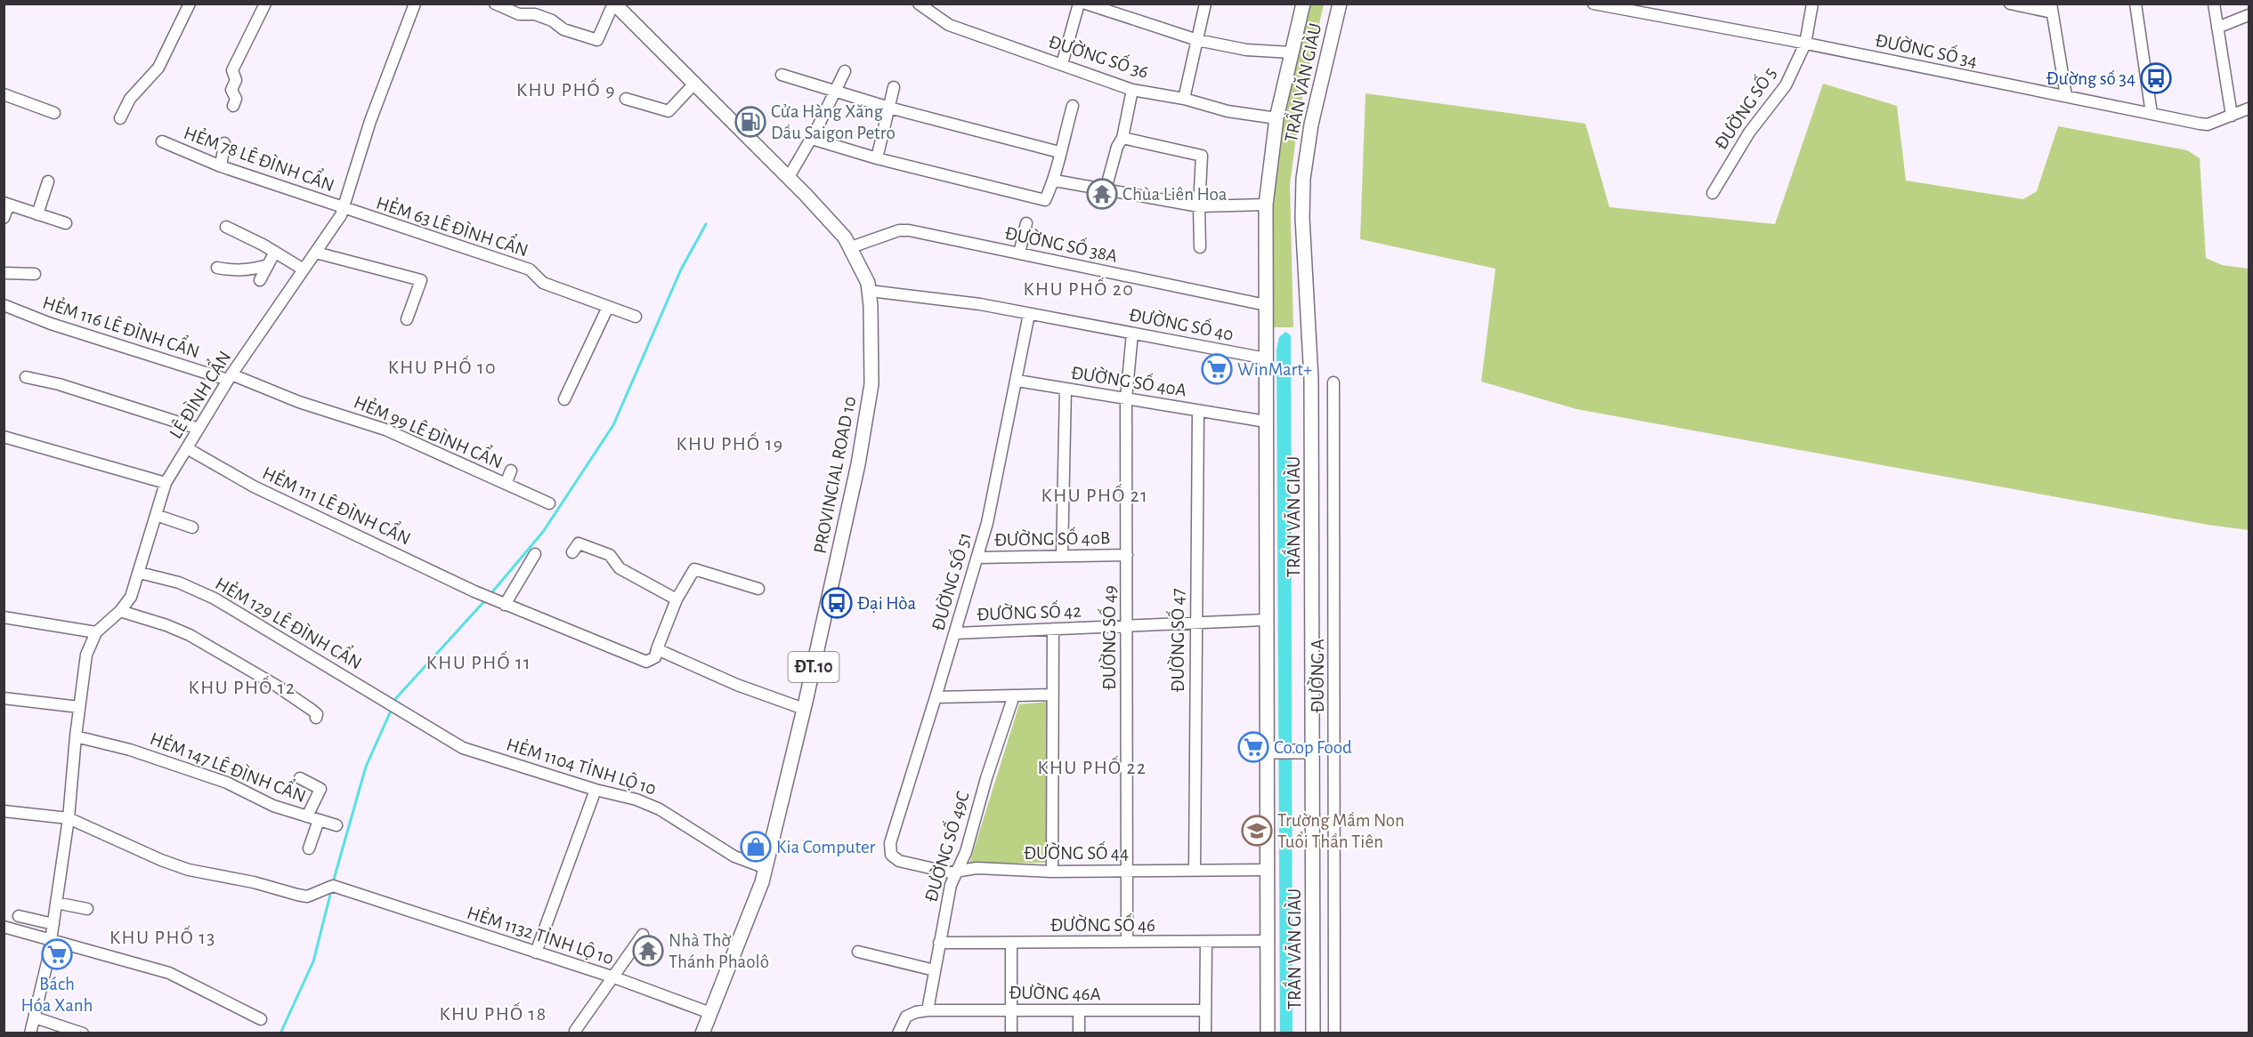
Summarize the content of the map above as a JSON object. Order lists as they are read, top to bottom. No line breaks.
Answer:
{"streets":{"main road":["TRẦN VĂN GIÀU","PROVINCIAL ROAD 10","ĐT.10"],"street":["ĐƯỜNG SỐ 34","ĐƯỜNG SỐ 36","ĐƯỜNG SỐ 5","HẺM 78 LÊ ĐÌNH CẨN","HẺM 63 LÊ ĐÌNH CẨN","ĐƯỜNG SỐ 38A","ĐƯỜNG SỐ 40","HẺM 116 LÊ ĐÌNH CẨN","ĐƯỜNG SỐ 40A","LÊ ĐÌNH CẨN","HẺM 99 LÊ ĐÌNH CẨN","HẺM 111 LÊ ĐÌNH CẨN","ĐƯỜNG SỐ 40B","ĐƯỜNG SỐ 51","ĐƯỜNG SỐ 42","HẺM 129 LÊ ĐÌNH CẨN","ĐƯỜNG SỐ 49","ĐƯỜNG SỐ 47","ĐƯỜNG A","HẺM 1104 TỈNH LỘ 10","HẺM 147 LÊ ĐÌNH CẨN","ĐƯỜNG SỐ 49C","ĐƯỜNG SỐ 44","ĐƯỜNG SỐ 46","HẺM 1132 TỈNH LỘ 10","ĐƯỜNG 46A"]},"crossings":[["ĐƯỜNG SỐ 34","ĐƯỜNG SỐ 5"],["ĐƯỜNG SỐ 36","TRẦN VĂN GIÀU"],["TRẦN VĂN GIÀU","ĐƯỜNG SỐ 38A"],["TRẦN VĂN GIÀU","ĐƯỜNG SỐ 40"],["TRẦN VĂN GIÀU","ĐƯỜNG SỐ 40A"],["TRẦN VĂN GIÀU","ĐƯỜNG SỐ 42"],["TRẦN VĂN GIÀU","ĐƯỜNG SỐ 44"],["TRẦN VĂN GIÀU","ĐƯỜNG SỐ 46"],["HẺM 78 LÊ ĐÌNH CẨN","HẺM 63 LÊ ĐÌNH CẨN"],["HẺM 78 LÊ ĐÌNH CẨN","LÊ ĐÌNH CẨN"],["HẺM 63 LÊ ĐÌNH CẨN","LÊ ĐÌNH CẨN"],["ĐƯỜNG SỐ 38A","PROVINCIAL ROAD 10"],["ĐƯỜNG SỐ 40","PROVINCIAL ROAD 10"],["ĐƯỜNG SỐ 40","ĐƯỜNG SỐ 51"],["ĐƯỜNG SỐ 40","ĐƯỜNG SỐ 49"],["HẺM 116 LÊ ĐÌNH CẨN","LÊ ĐÌNH CẨN"],["HẺM 116 LÊ ĐÌNH CẨN","HẺM 99 LÊ ĐÌNH CẨN"],["ĐƯỜNG SỐ 40A","ĐƯỜNG SỐ 51"],["ĐƯỜNG SỐ 40A","ĐƯỜNG SỐ 49"],["ĐƯỜNG SỐ 40A","ĐƯỜNG SỐ 47"],["LÊ ĐÌNH CẨN","HẺM 99 LÊ ĐÌNH CẨN"],["LÊ ĐÌNH CẨN","HẺM 111 LÊ ĐÌNH CẨN"],["LÊ ĐÌNH CẨN","HẺM 129 LÊ ĐÌNH CẨN"],["LÊ ĐÌNH CẨN","HẺM 147 LÊ ĐÌNH CẨN"],["LÊ ĐÌNH CẨN","HẺM 1132 TỈNH LỘ 10"],["PROVINCIAL ROAD 10","HẺM 1104 TỈNH LỘ 10"],["PROVINCIAL ROAD 10","HẺM 1132 TỈNH LỘ 10"],["ĐƯỜNG SỐ 40B","ĐƯỜNG SỐ 51"],["ĐƯỜNG SỐ 40B","ĐƯỜNG SỐ 49"],["ĐƯỜNG SỐ 51","ĐƯỜNG SỐ 42"],["ĐƯỜNG SỐ 51","ĐƯỜNG SỐ 44"],["ĐƯỜNG SỐ 42","ĐƯỜNG SỐ 49"],["ĐƯỜNG SỐ 42","ĐƯỜNG SỐ 47"],["HẺM 129 LÊ ĐÌNH CẨN","HẺM 1104 TỈNH LỘ 10"],["ĐƯỜNG SỐ 49","ĐƯỜNG SỐ 44"],["ĐƯỜNG SỐ 49","ĐƯỜNG SỐ 46"],["ĐƯỜNG SỐ 47","ĐƯỜNG SỐ 44"],["ĐƯỜNG SỐ 49C","ĐƯỜNG SỐ 44"],["ĐƯỜNG SỐ 49C","ĐƯỜNG SỐ 46"],["ĐƯỜNG SỐ 49C","ĐƯỜNG 46A"]],"districts":["KHU PHỐ 9","KHU PHỐ 20","KHU PHỐ 10","KHU PHỐ 19","KHU PHỐ 21","KHU PHỐ 11","KHU PHỐ 12","KHU PHỐ 22","KHU PHỐ 13","KHU PHỐ 18"],"places":{"bus stop":["Đường số 34","Đại Hòa"],"fuel station":["Cửa Hàng Xăng Dầu Saigon Petro"],"temple":["Chùa Liên Hoa","Nhà Thờ Thánh Phaolô"],"supermarket":["WinMart+","Co.op Food","Bách Hóa Xanh"],"school or university":["Trường Mầm Non Tuổi Thần Tiên"],"shop":["Kia Computer"]}}
